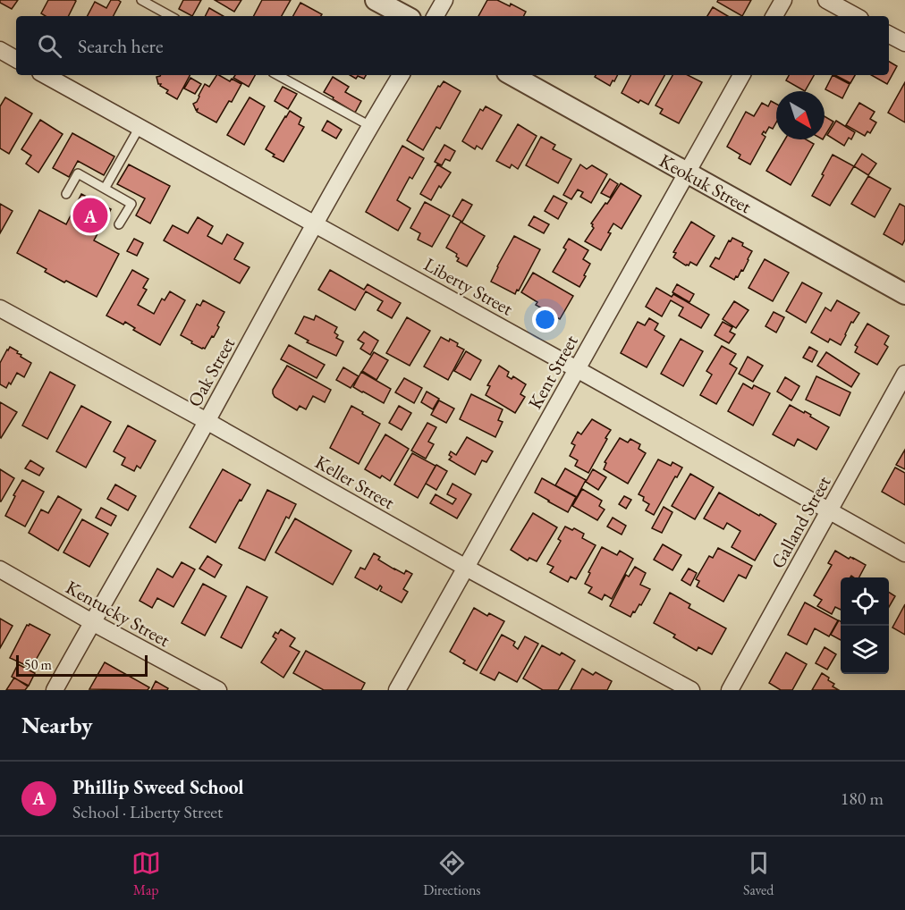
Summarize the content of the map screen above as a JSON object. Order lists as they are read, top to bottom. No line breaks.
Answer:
{"streets":{"street":["Keokuk Street","Liberty Street","Oak Street","Kent Street","Keller Street","Galland Street","Kentucky Street"]},"crossings":[["Keokuk Street","Kent Street"],["Liberty Street","Oak Street"],["Liberty Street","Kent Street"],["Liberty Street","Galland Street"],["Oak Street","Keller Street"],["Oak Street","Kentucky Street"],["Kent Street","Keller Street"]],"scale_bar":"50 m","north":"bottom right","page":{"search":"Search here","pins":"A","scale":"50 m","heading":"Nearby","list":[{"mark":"A","name":"Phillip Sweed School","note":"School · Liberty Street","value":"180 m"}],"nav":["Map","Directions","Saved"]}}
